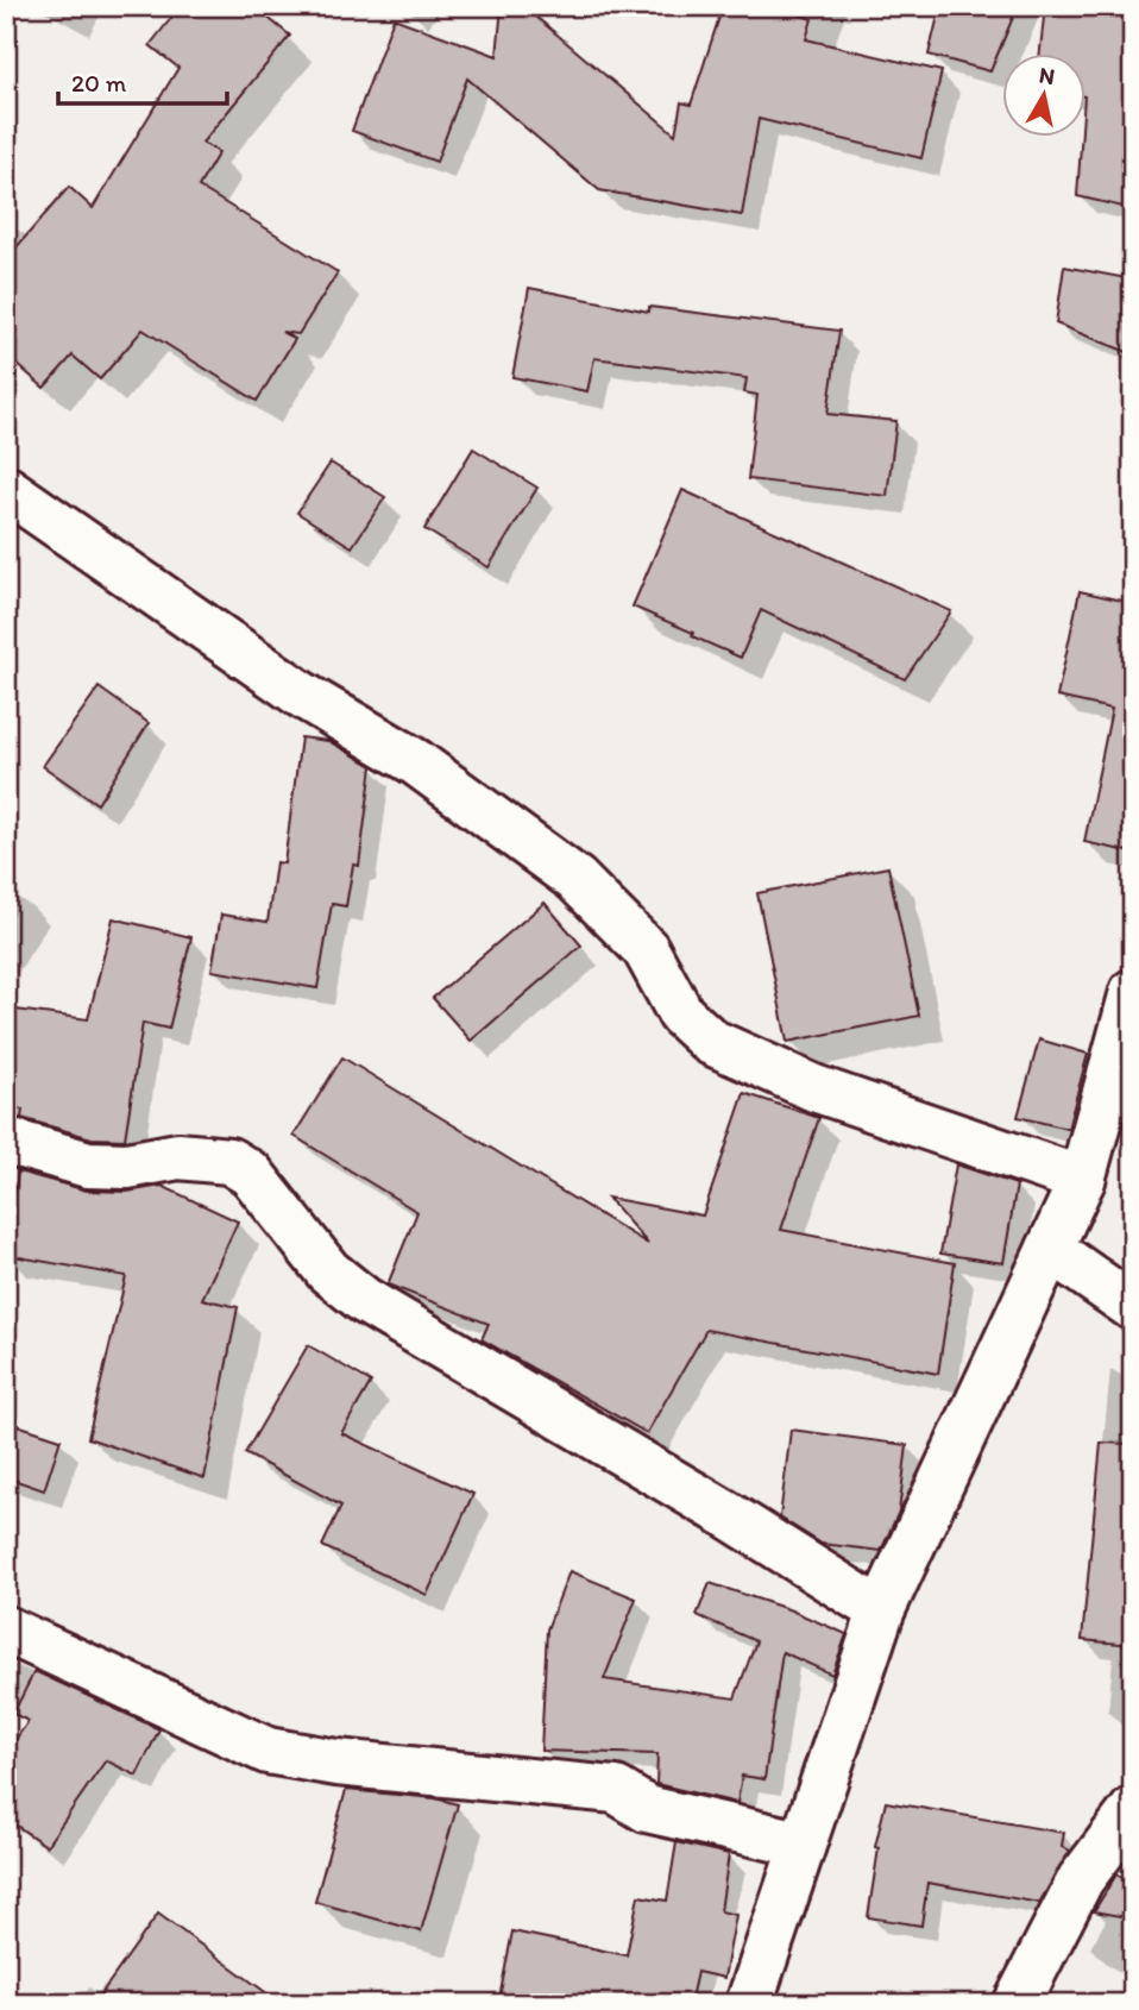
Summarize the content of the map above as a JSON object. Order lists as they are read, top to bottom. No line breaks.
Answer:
{"scale_bar":"20 m","north":"top"}
